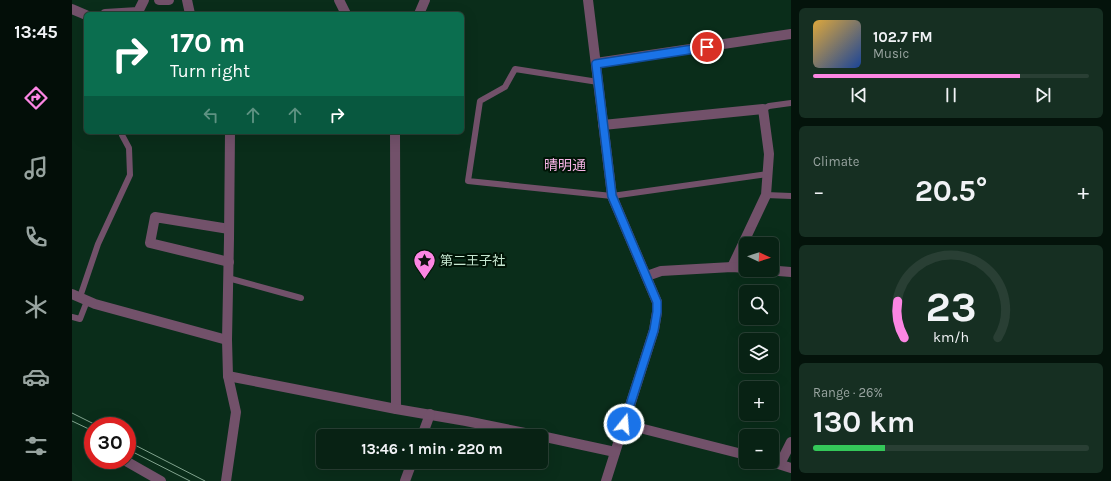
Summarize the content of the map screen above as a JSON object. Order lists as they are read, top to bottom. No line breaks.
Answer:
{"districts":["晴明通"],"places":{"place":["第二王子社"]},"north":"right","page":{"tabs":"13:45","turn":["170 m","Turn right"],"song":["102.7 FM","Music"],"tile":["Climate",["Range · 26%","130 km"]],"heat":["−","20.5°","+"],"map_buttons":["+","−"],"limit":"30","trip":"13:46 · 1 min · 220 m","gauge":["23","km/h"]}}
